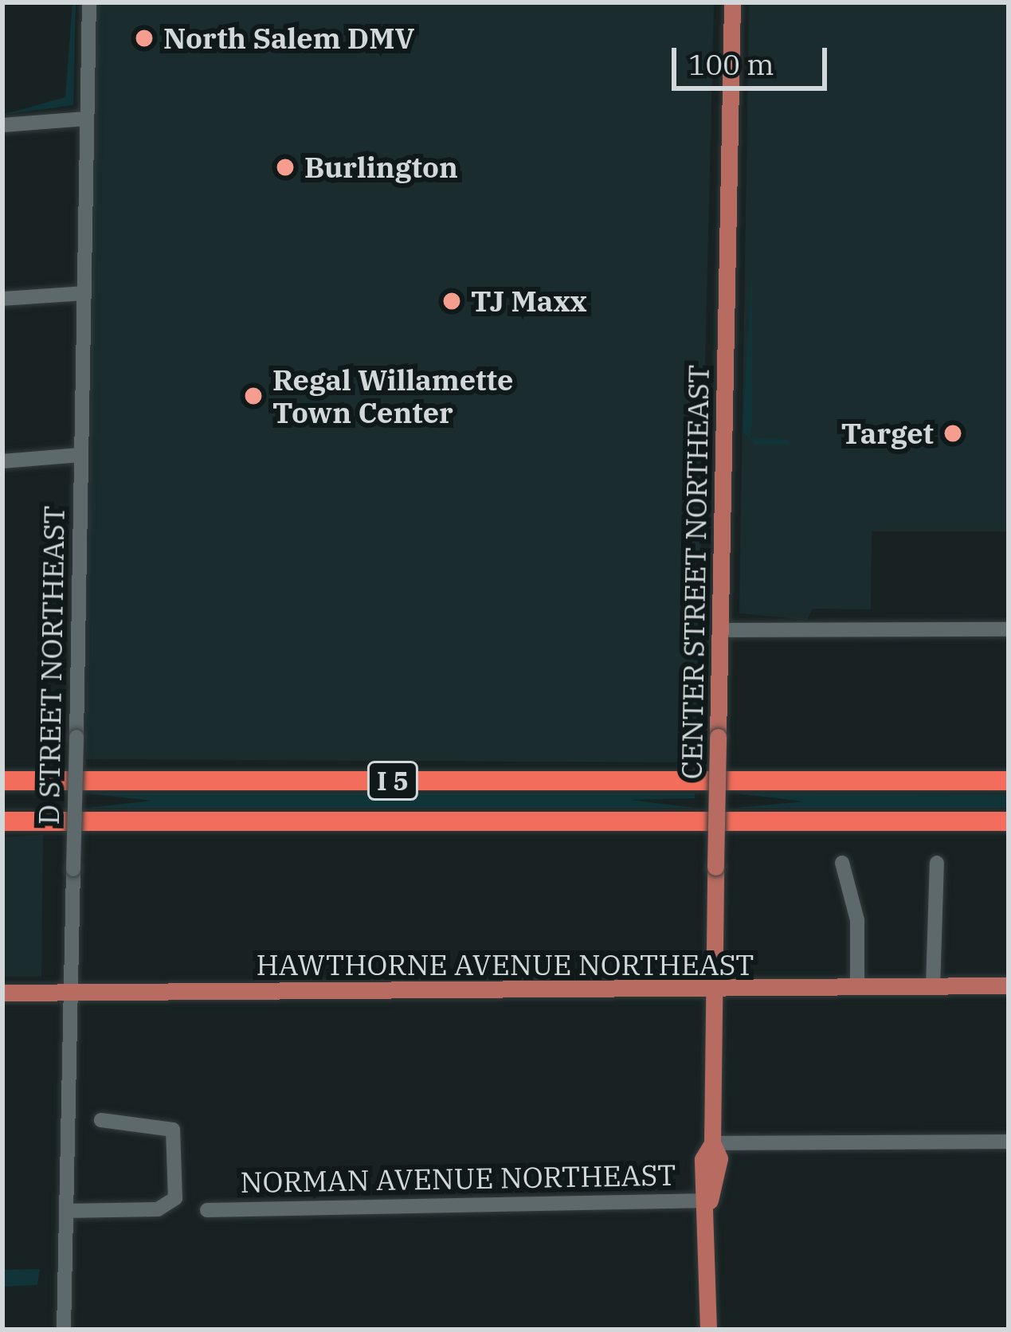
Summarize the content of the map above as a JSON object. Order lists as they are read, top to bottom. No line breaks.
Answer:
{"streets":{"highway":["I 5"],"main road":["CENTER STREET NORTHEAST","HAWTHORNE AVENUE NORTHEAST"],"street":["D STREET NORTHEAST","NORMAN AVENUE NORTHEAST"]},"crossings":[["CENTER STREET NORTHEAST","HAWTHORNE AVENUE NORTHEAST"],["CENTER STREET NORTHEAST","NORMAN AVENUE NORTHEAST"],["D STREET NORTHEAST","HAWTHORNE AVENUE NORTHEAST"]],"places":["North Salem DMV","Burlington","TJ Maxx","Regal Willamette Town Center","Target"],"scale_bar":"100 m"}
